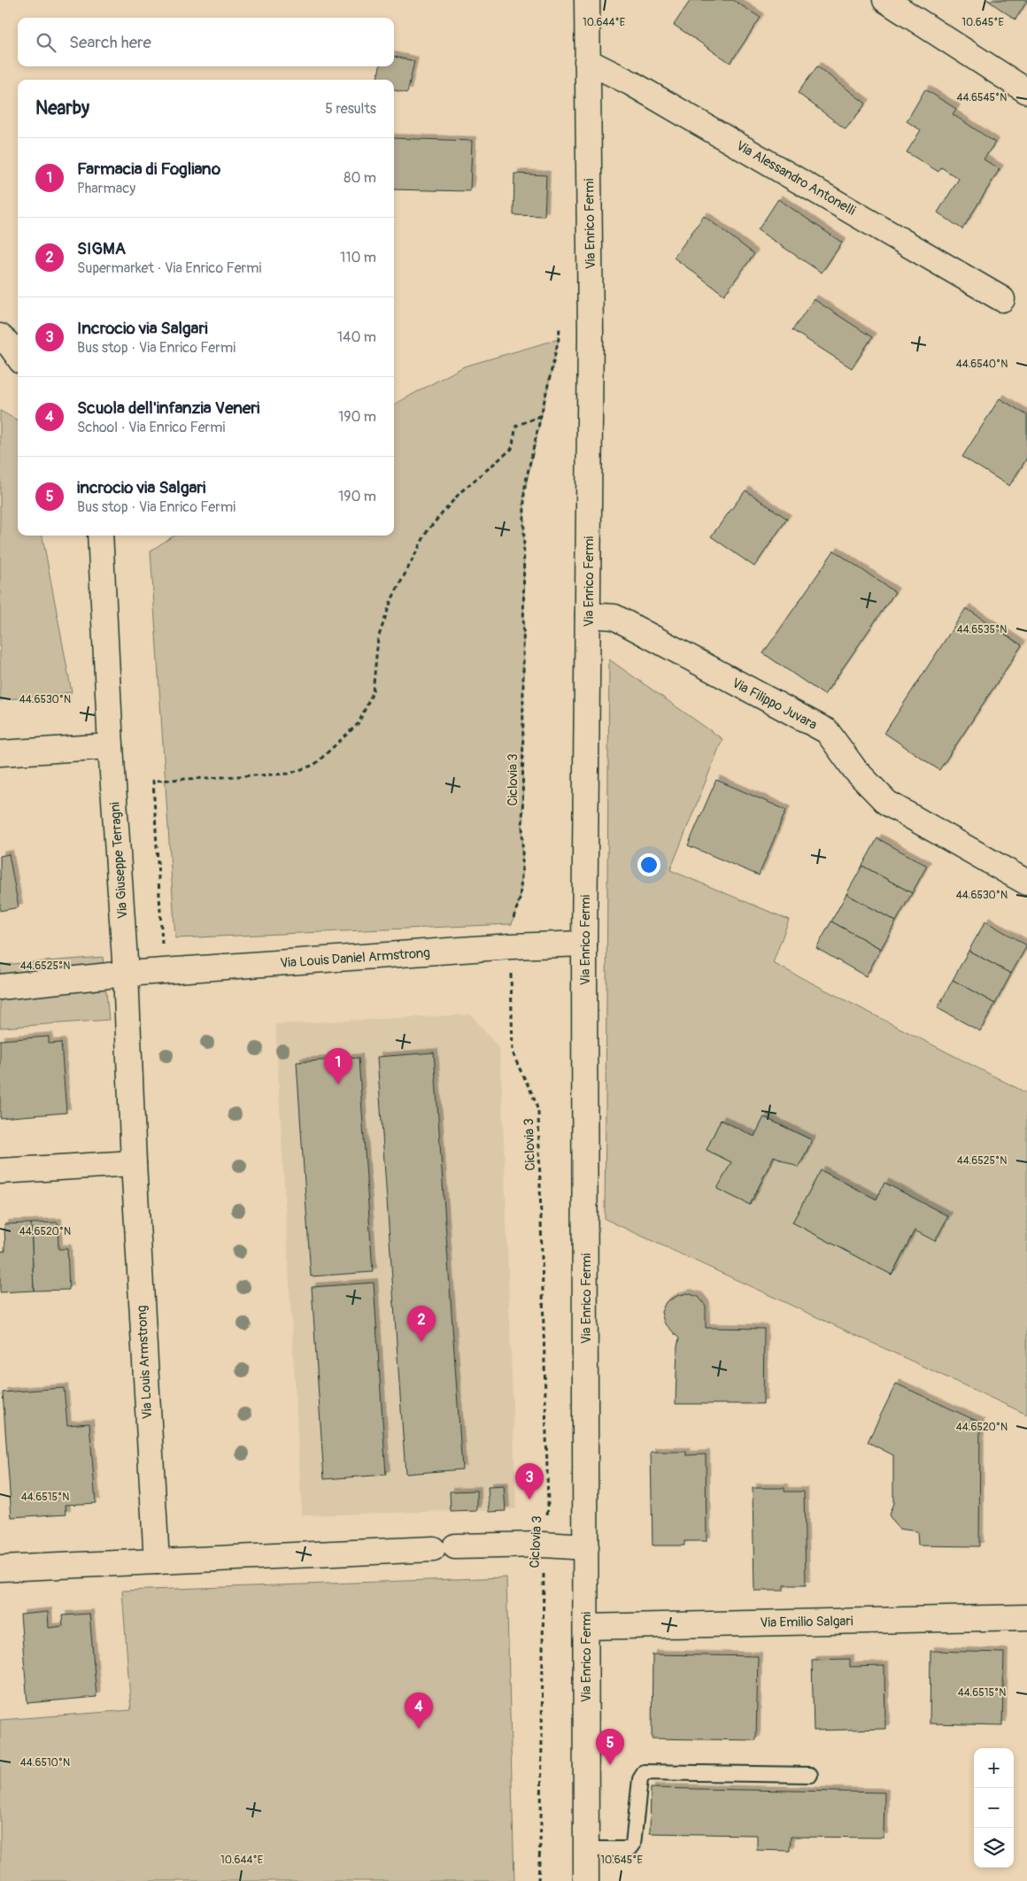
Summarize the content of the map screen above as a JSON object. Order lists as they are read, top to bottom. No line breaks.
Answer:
{"streets":{"street":["Via Alessandro Antonelli","Via Enrico Fermi","Via Filippo Juvara","Via Giuseppe Terragni","Via Louis Daniel Armstrong","Via Louis Armstrong","Via Emilio Salgari"],"path":["Ciclovia 3"]},"crossings":[["Via Alessandro Antonelli","Via Enrico Fermi"],["Via Enrico Fermi","Via Filippo Juvara"],["Via Enrico Fermi","Via Louis Daniel Armstrong"],["Via Enrico Fermi","Via Emilio Salgari"],["Ciclovia 3","Via Louis Daniel Armstrong"],["Via Giuseppe Terragni","Via Louis Daniel Armstrong"],["Via Giuseppe Terragni","Via Louis Armstrong"],["Via Louis Daniel Armstrong","Via Louis Armstrong"]],"page":{"search":"Search here","heading":["Nearby","5 results"],"list":[{"mark":"1","name":"Farmacia di Fogliano","note":"Pharmacy","value":"80 m"},{"mark":"2","name":"SIGMA","note":"Supermarket · Via Enrico Fermi","value":"110 m"},{"mark":"3","name":"Incrocio via Salgari","note":"Bus stop · Via Enrico Fermi","value":"140 m"},{"mark":"4","name":"Scuola dell'infanzia Veneri","note":"School · Via Enrico Fermi","value":"190 m"},{"mark":"5","name":"incrocio via Salgari","note":"Bus stop · Via Enrico Fermi","value":"190 m"}],"pins":["1","2","3","4","5"],"map_buttons":["+","−"]},"coordinates":["10.644°E","10.645°E","44.6545°N","44.6540°N","44.6535°N","44.6530°N","44.6525°N","44.6520°N","44.6515°N","44.6510°N"]}
